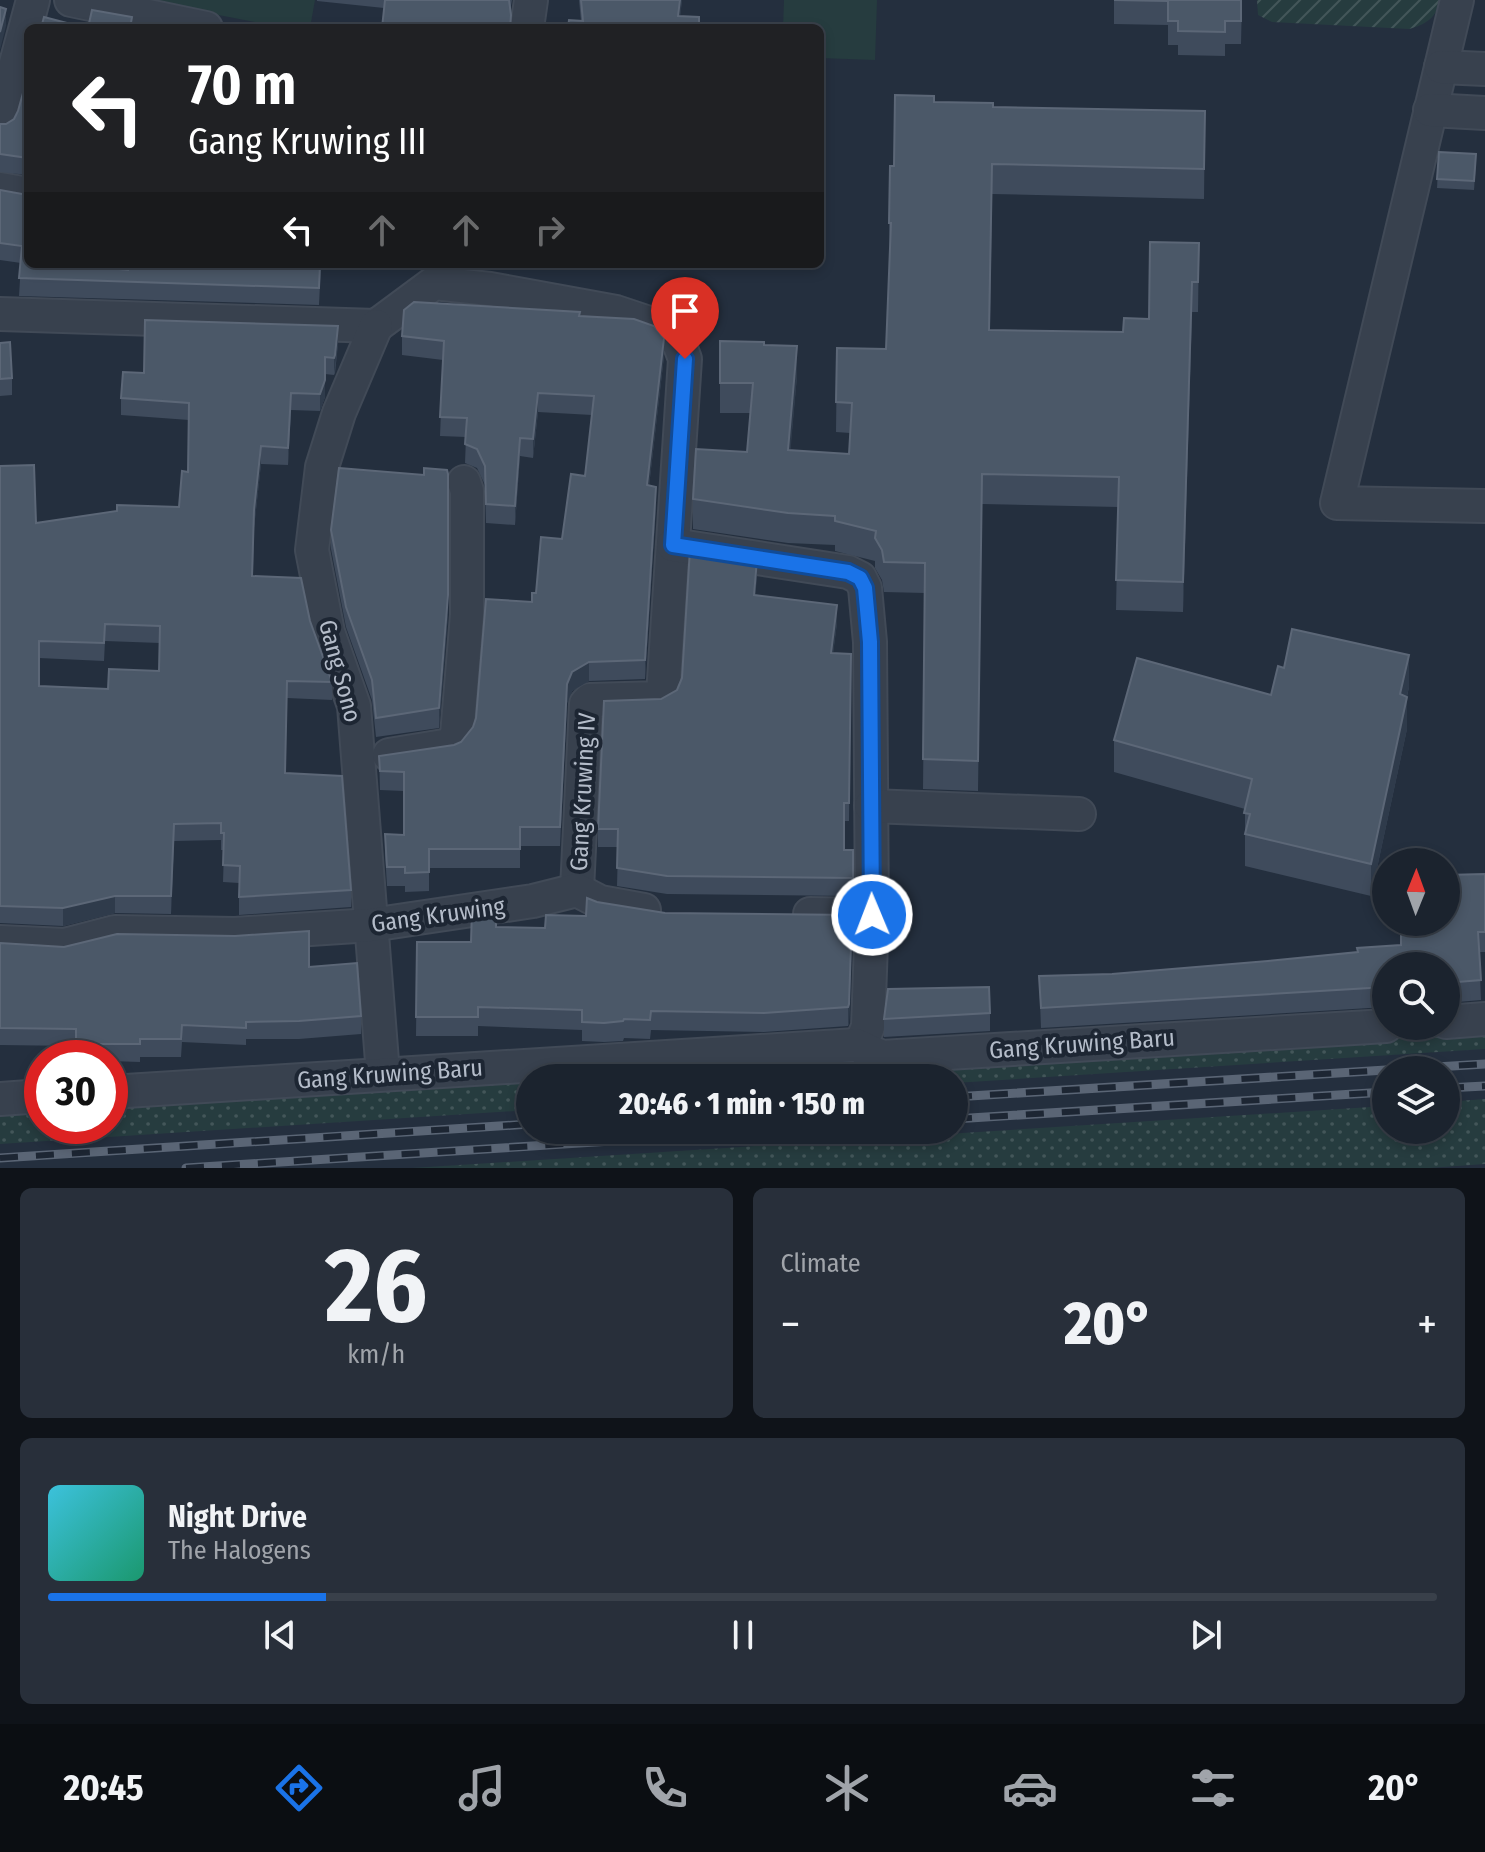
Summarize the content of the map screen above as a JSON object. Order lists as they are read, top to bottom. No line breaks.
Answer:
{"streets":{"street":["Gang Sono","Gang Kruwing IV","Gang Kruwing","Gang Kruwing Baru"]},"crossings":[["Gang Sono","Gang Kruwing"],["Gang Sono","Gang Kruwing Baru"],["Gang Kruwing IV","Gang Kruwing"]],"north":"top","page":{"turn":["70 m","Gang Kruwing III"],"limit":"30","trip":"20:46 · 1 min · 150 m","tile":[["26","km/h"],"Climate"],"heat":["−","20°","+"],"song":["Night Drive","The Halogens"],"tabs":["20:45","20°"]}}
